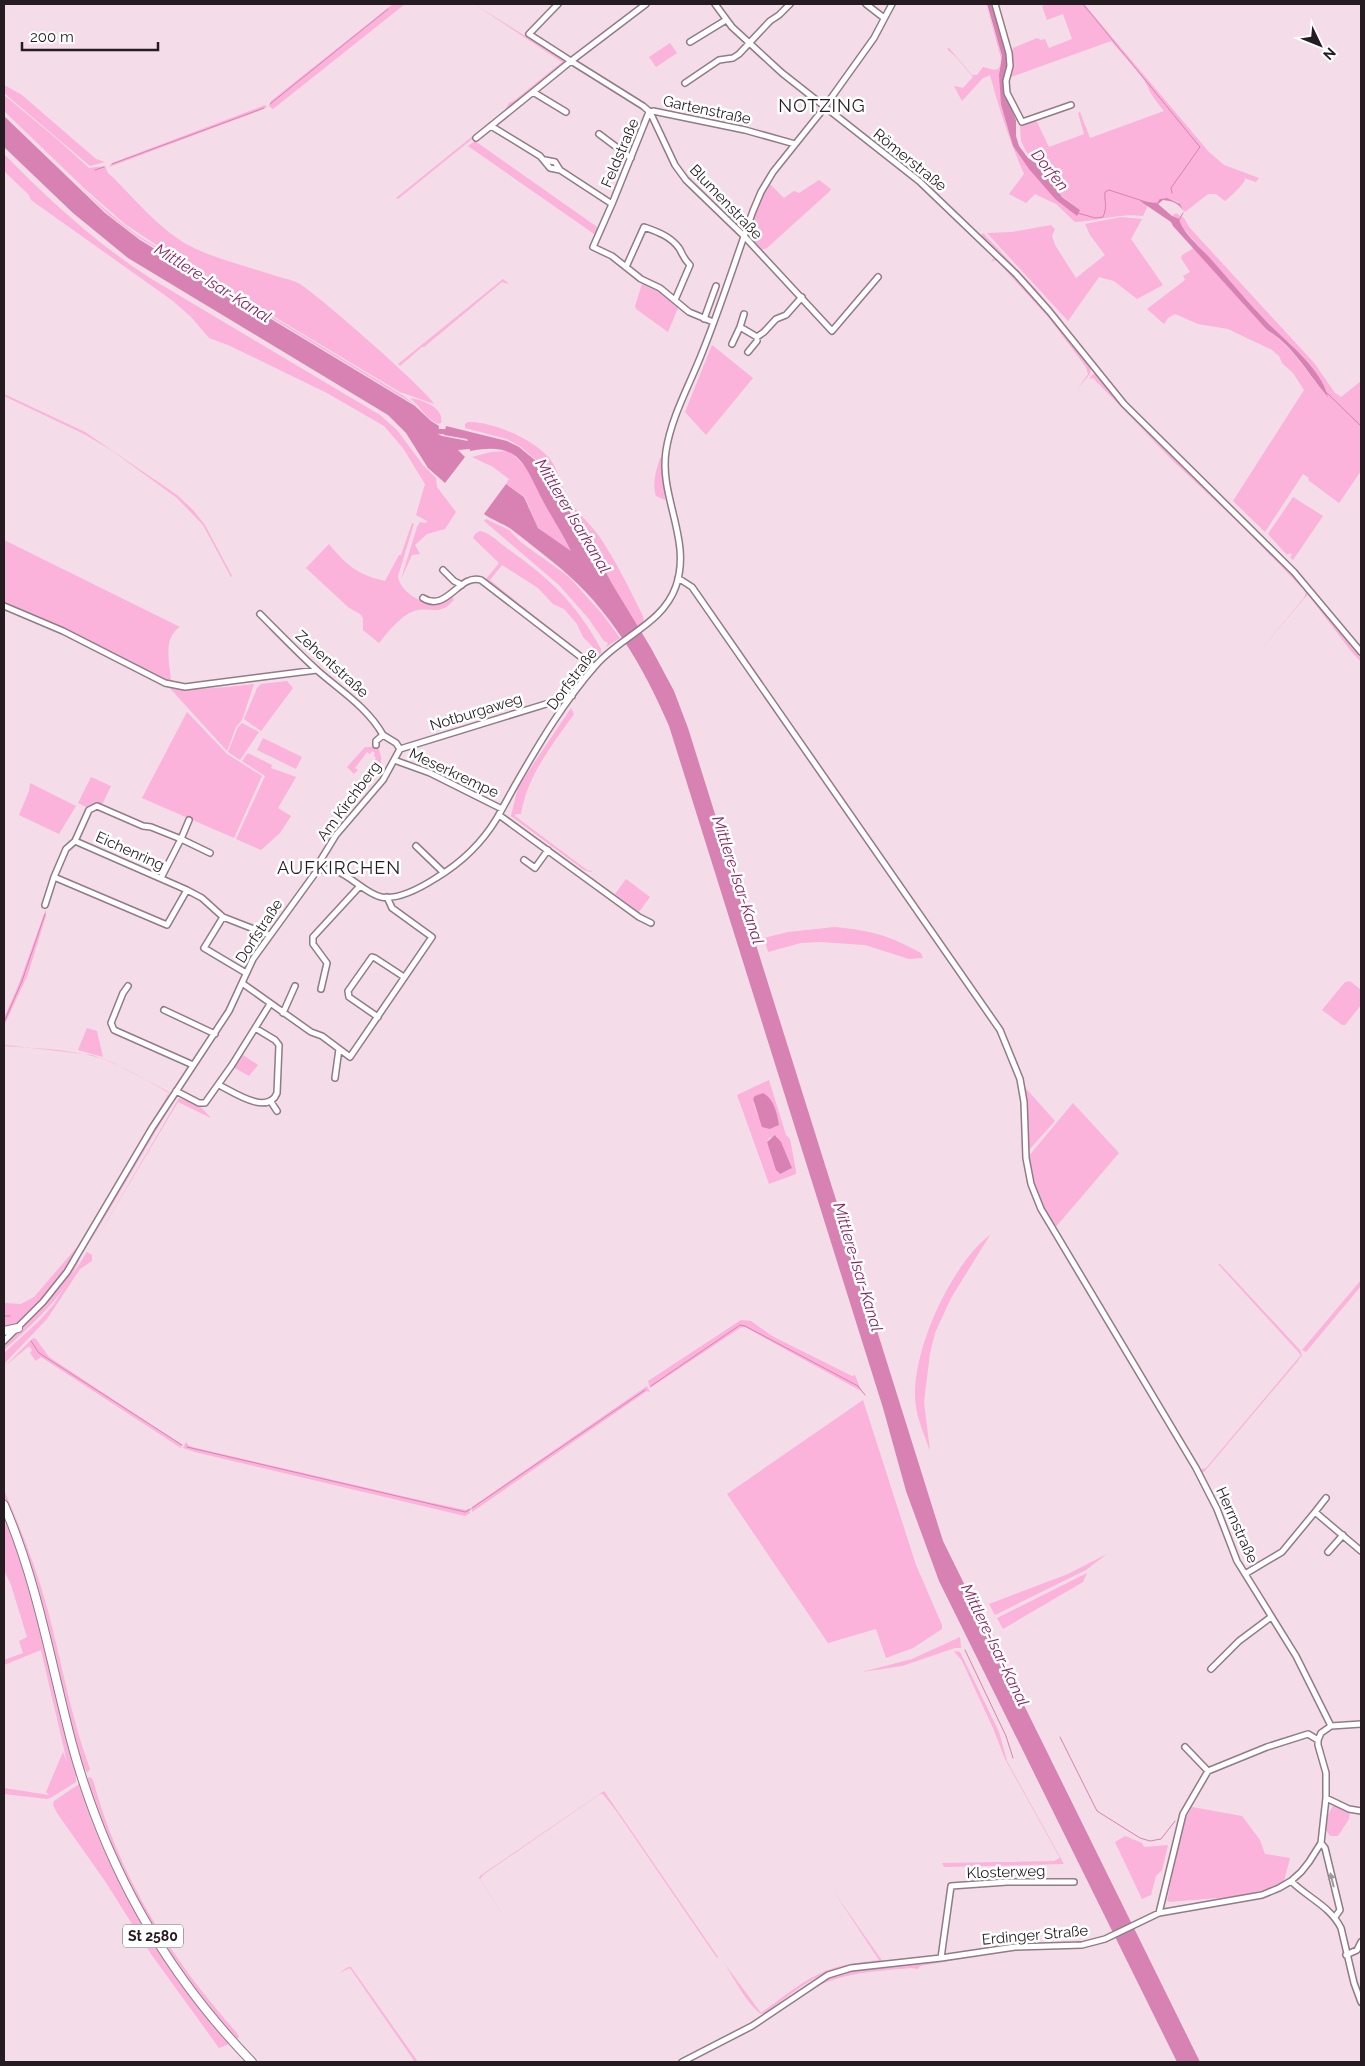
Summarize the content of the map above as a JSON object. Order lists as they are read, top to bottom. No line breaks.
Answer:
{"streets":{"highway":["St 2580"],"street":["Gartenstraße","Feldstraße","Römerstraße","Blumenstraße","Zehentstraße","Dorfstraße","Notburgaweg","Meserkrempe","Am Kirchberg","Eichenring","Herrnstraße","Klosterweg","Erdinger Straße"]},"crossings":[["Gartenstraße","Feldstraße"],["Gartenstraße","Blumenstraße"],["Feldstraße","Blumenstraße"],["Zehentstraße","Notburgaweg"],["Dorfstraße","Notburgaweg"],["Dorfstraße","Meserkrempe"],["Dorfstraße","Am Kirchberg"],["Dorfstraße","Eichenring"],["Dorfstraße","Herrnstraße"],["Meserkrempe","Am Kirchberg"],["Klosterweg","Erdinger Straße"]],"districts":["NOTZING","AUFKIRCHEN"],"water":["Dorfen","Mittlere-Isar-Kanal","Mittlerer Isarkanal"],"scale_bar":"200 m","north":"bottom right"}
